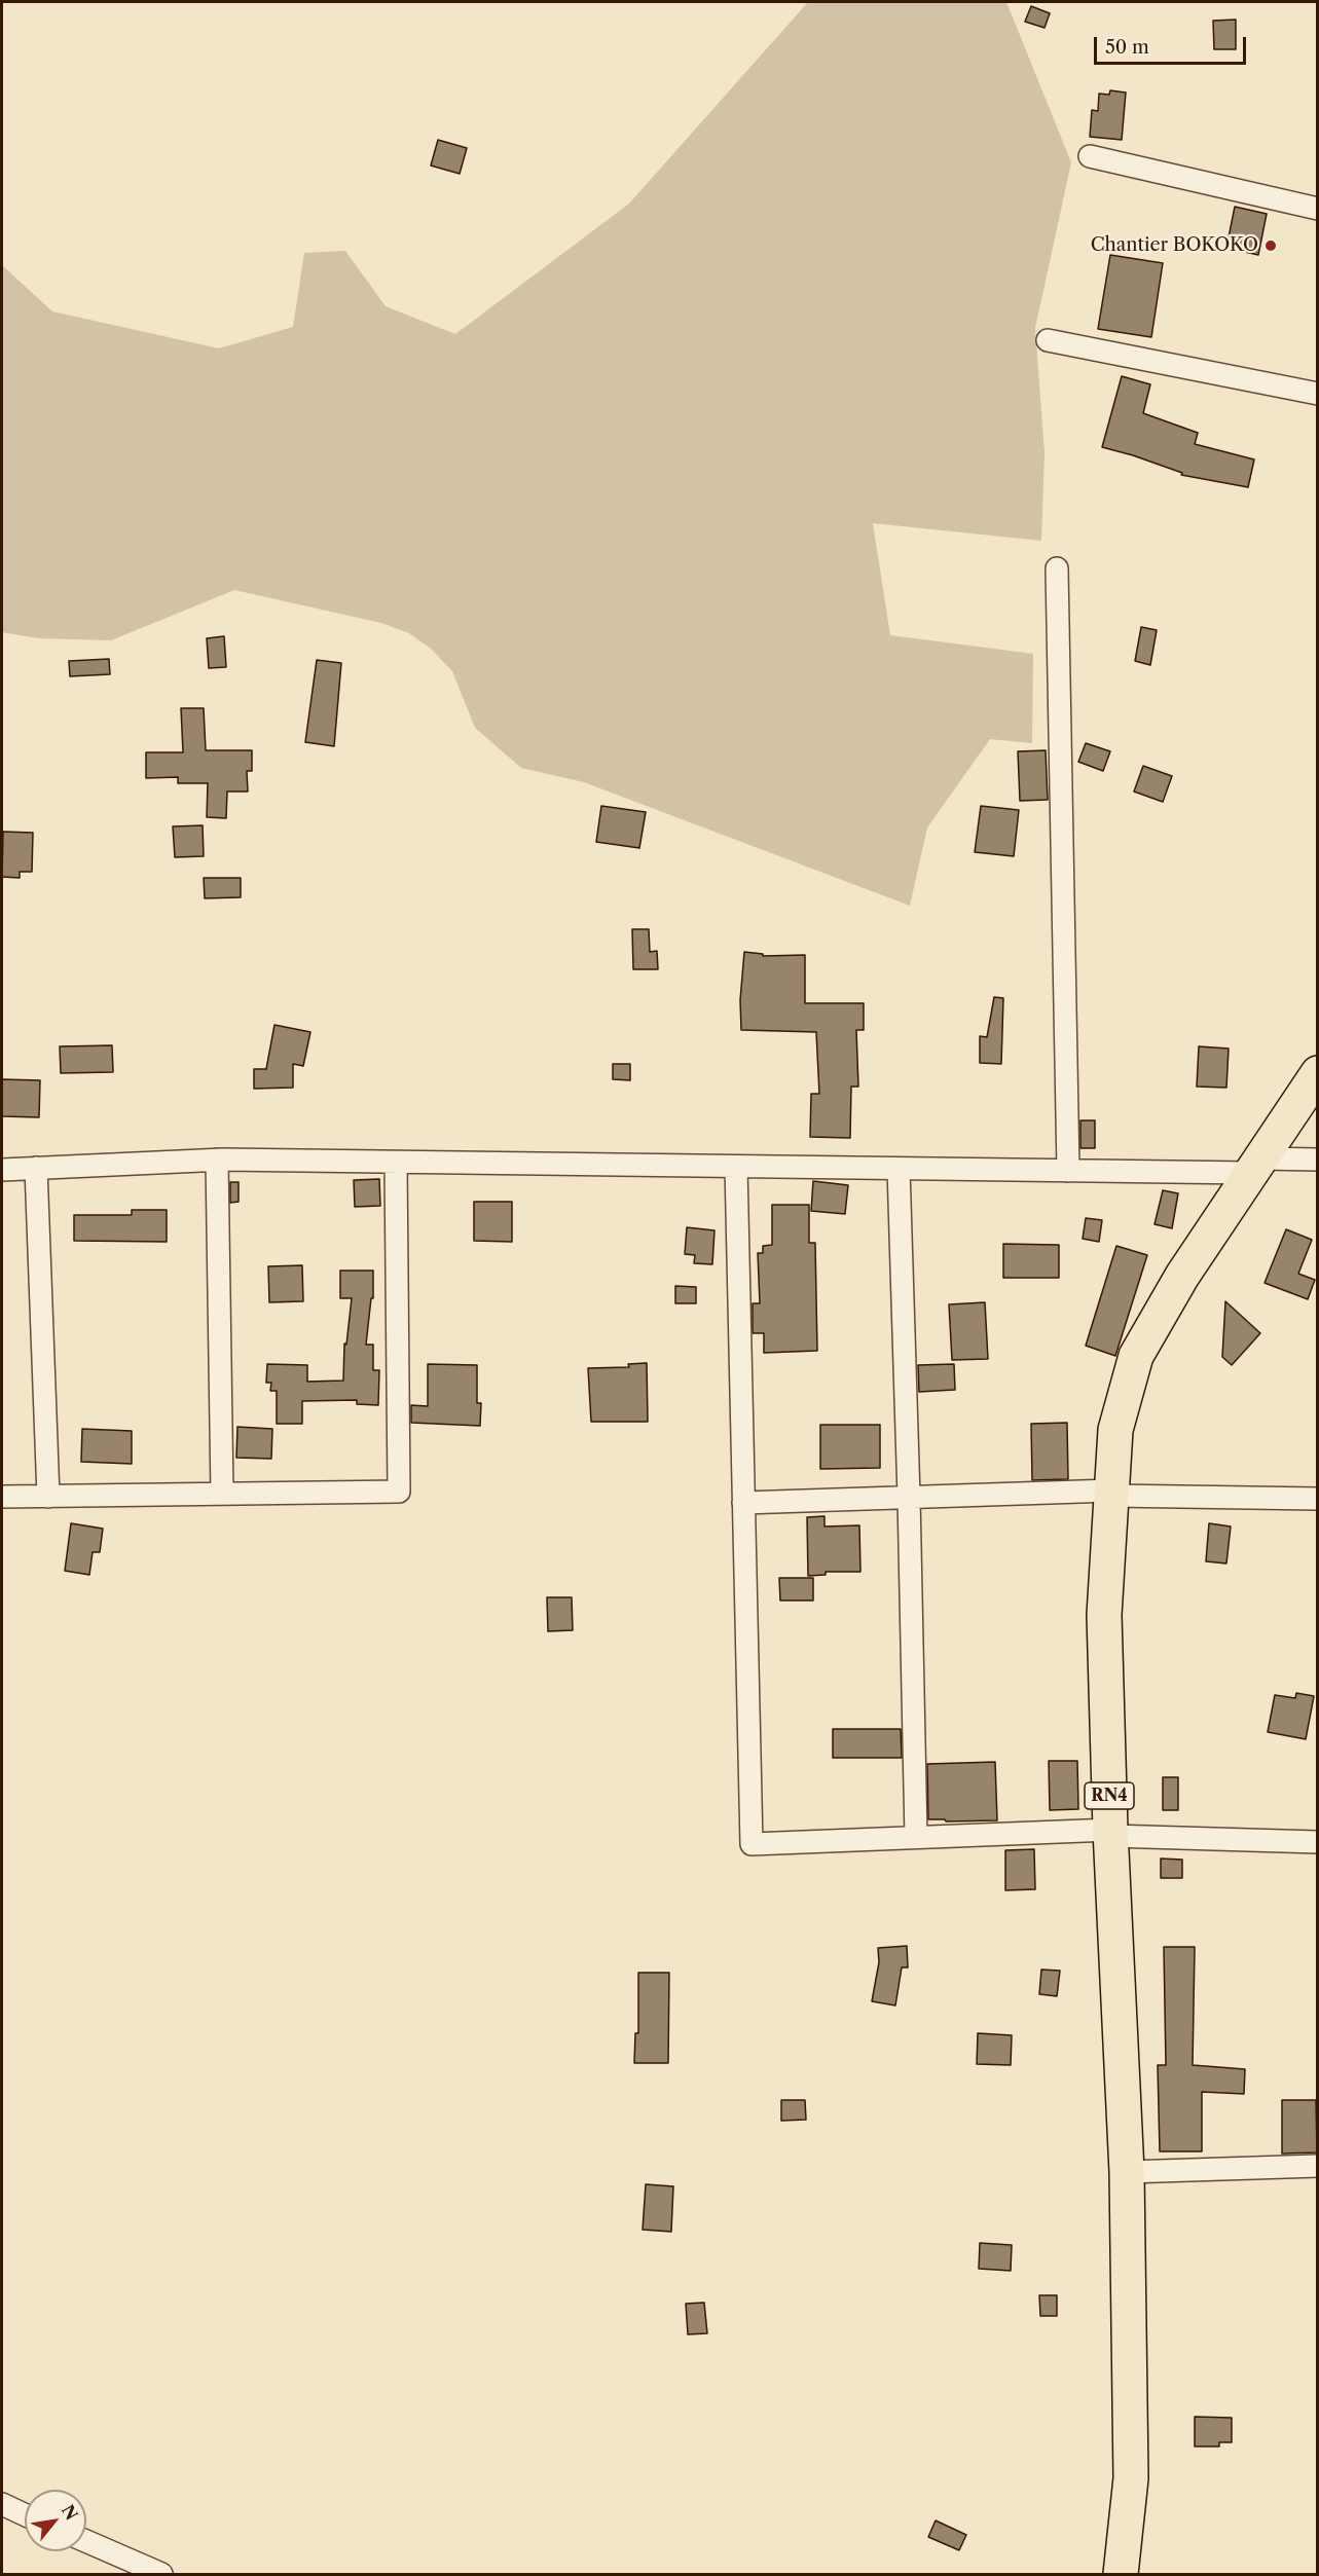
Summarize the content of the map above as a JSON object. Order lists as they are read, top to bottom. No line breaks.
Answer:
{"streets":{"highway":["RN4"]},"places":["Chantier BOKOKO"],"scale_bar":"50 m","north":"top right"}
